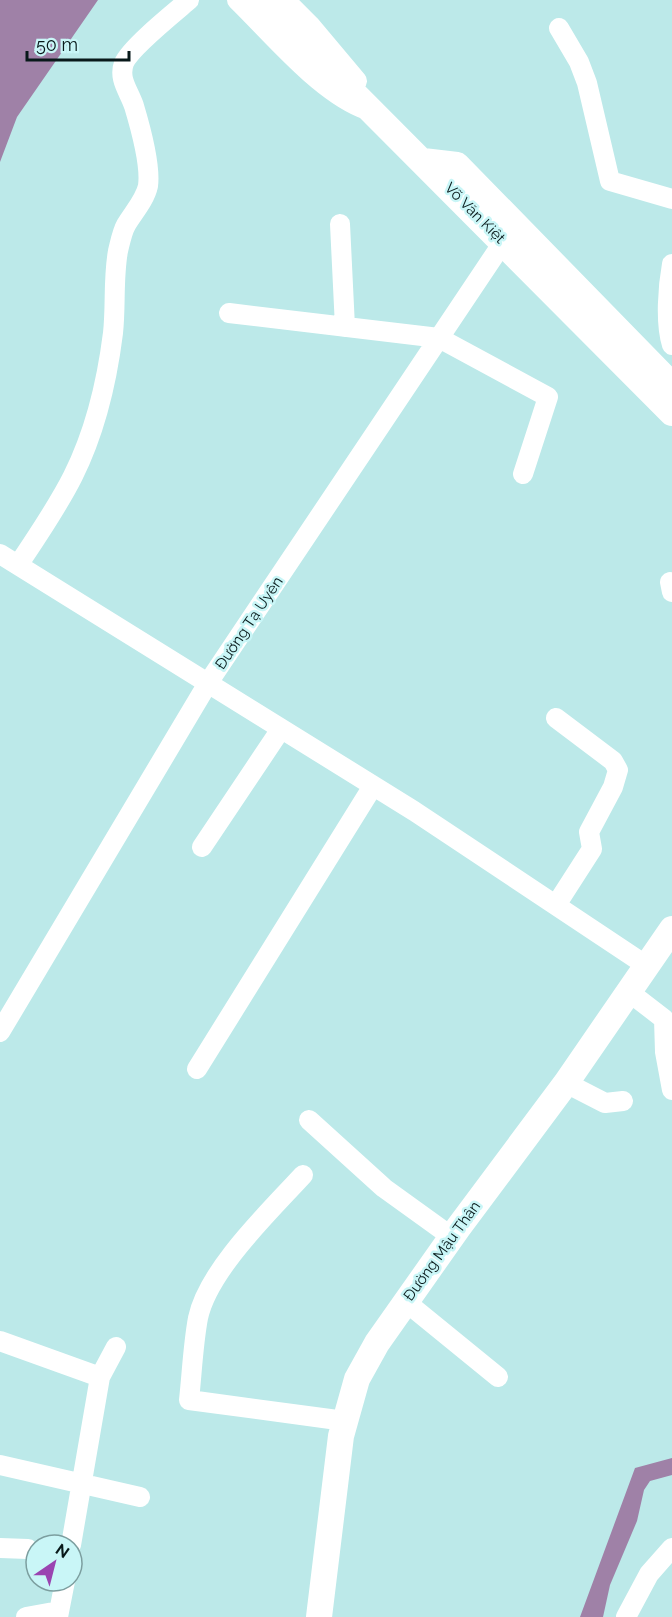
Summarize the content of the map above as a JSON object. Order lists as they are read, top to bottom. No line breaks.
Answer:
{"streets":{"main road":["Võ Văn Kiệt","Đường Mậu Thân"],"street":["Đường Tạ Uyên"]},"crossings":[["Võ Văn Kiệt","Đường Tạ Uyên"]],"scale_bar":"50 m","north":"top right"}
